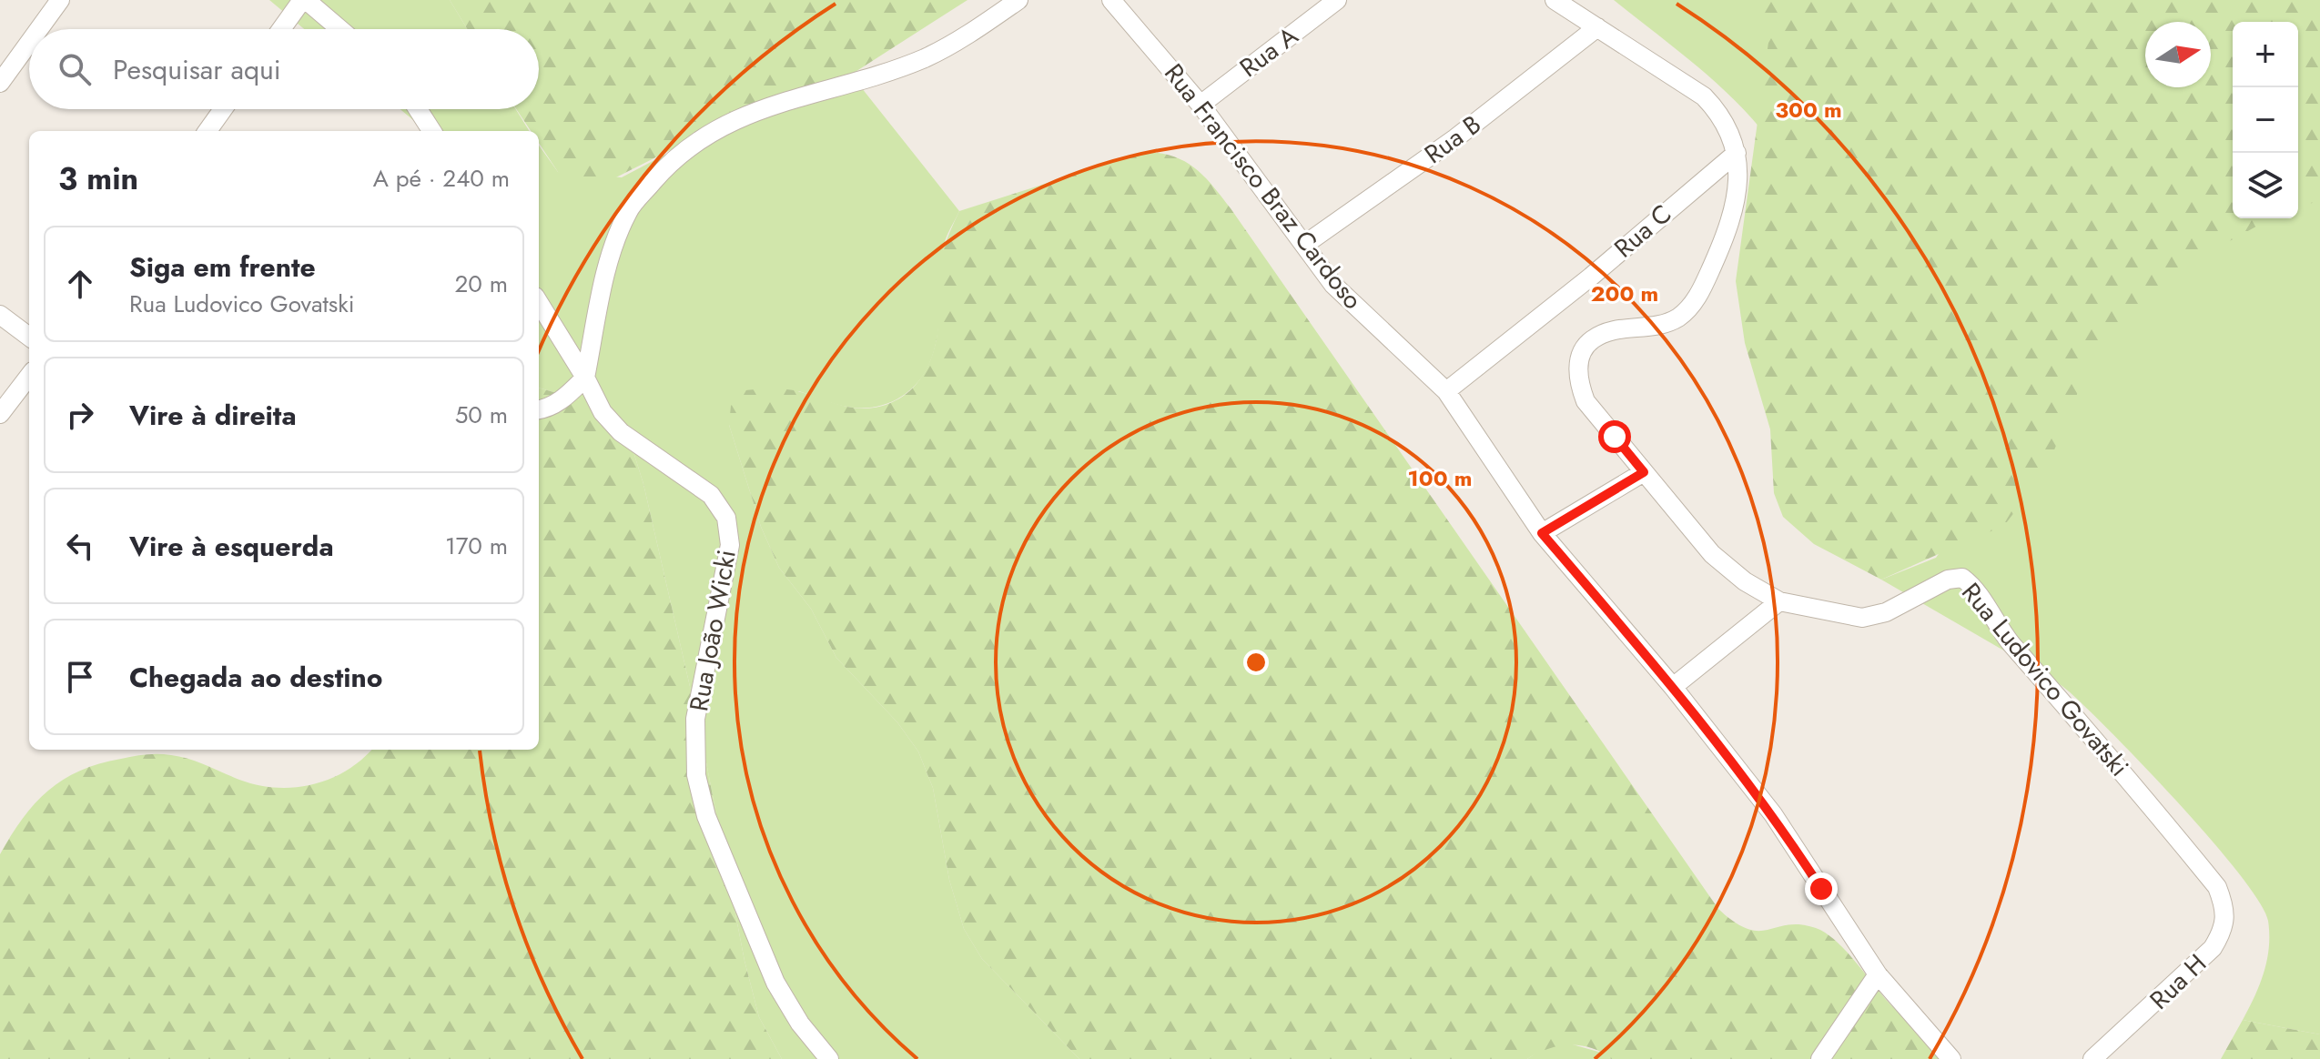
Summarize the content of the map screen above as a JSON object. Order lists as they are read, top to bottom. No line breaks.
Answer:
{"streets":{"street":["Rua A","Rua B","Rua Francisco Braz Cardoso","Rua C","Rua João Wicki","Rua Ludovico Govatski","Rua H"]},"crossings":[["Rua A","Rua Francisco Braz Cardoso"],["Rua B","Rua Francisco Braz Cardoso"],["Rua B","Rua Ludovico Govatski"],["Rua Francisco Braz Cardoso","Rua C"],["Rua C","Rua Ludovico Govatski"],["Rua Ludovico Govatski","Rua H"]],"north":"right","page":{"map_buttons":["+","−"],"search":"Pesquisar aqui","heading":["3 min","A pé · 240 m"],"list":[["Siga em frente","Rua Ludovico Govatski","20 m"],["Vire à direita","50 m"],["Vire à esquerda","170 m"],"Chegada ao destino"]},"rings":["300 m","200 m","100 m"]}
